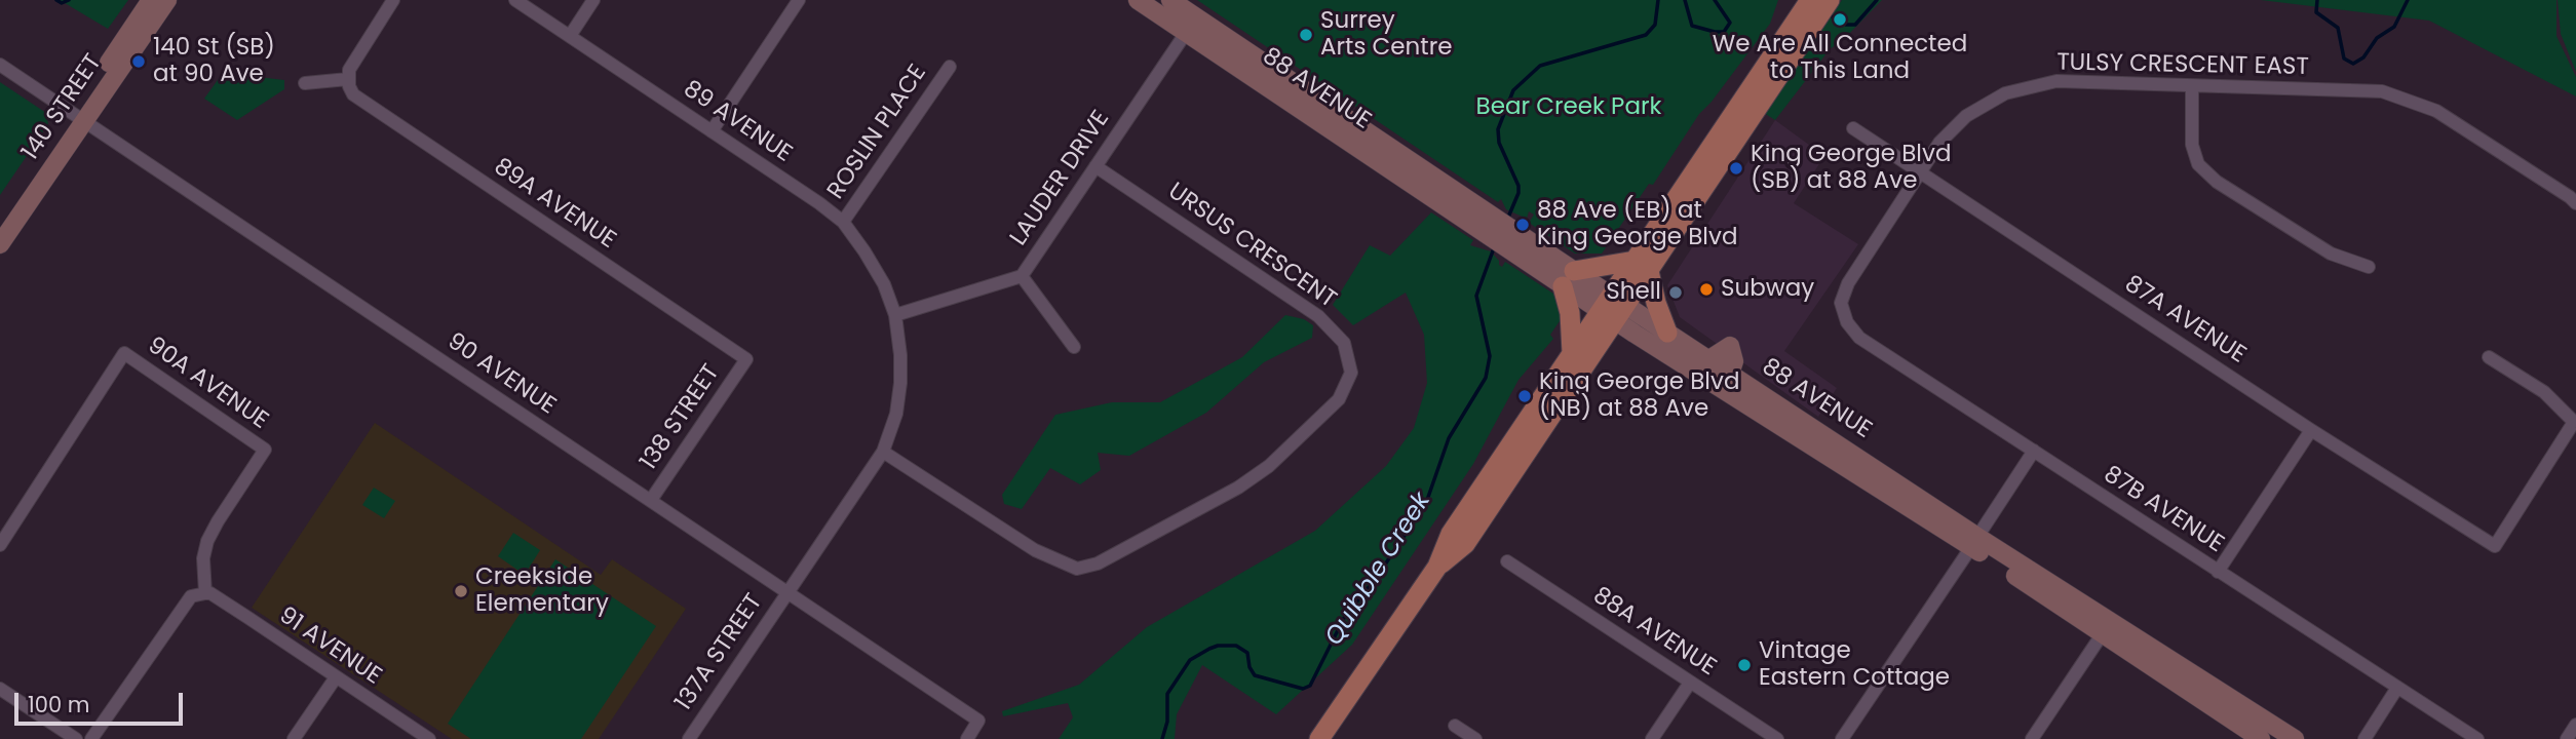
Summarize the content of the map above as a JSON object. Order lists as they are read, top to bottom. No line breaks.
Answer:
{"streets":{"main road":["88 AVENUE","140 STREET"],"street":["TULSY CRESCENT EAST","89 AVENUE","ROSLIN PLACE","LAUDER DRIVE","89A AVENUE","URSUS CRESCENT","87A AVENUE","90 AVENUE","90A AVENUE","138 STREET","87B AVENUE","88A AVENUE","91 AVENUE","137A STREET"]},"crossings":[["TULSY CRESCENT EAST","87A AVENUE"],["TULSY CRESCENT EAST","87B AVENUE"],["88 AVENUE","LAUDER DRIVE"],["140 STREET","90 AVENUE"],["89 AVENUE","ROSLIN PLACE"],["89 AVENUE","LAUDER DRIVE"],["89 AVENUE","URSUS CRESCENT"],["89 AVENUE","137A STREET"],["LAUDER DRIVE","URSUS CRESCENT"],["89A AVENUE","138 STREET"],["URSUS CRESCENT","137A STREET"],["90 AVENUE","138 STREET"],["90 AVENUE","137A STREET"],["90A AVENUE","91 AVENUE"]],"water":["Quibble Creek"],"parks":["Bear Creek Park"],"places":["We Are All Connected to This Land","Surrey Arts Centre","140 St (SB) at 90 Ave","King George Blvd (SB) at 88 Ave","88 Ave (EB) at King George Blvd","Subway","Shell","King George Blvd (NB) at 88 Ave","Creekside Elementary","Vintage Eastern Cottage"],"scale_bar":"100 m"}
